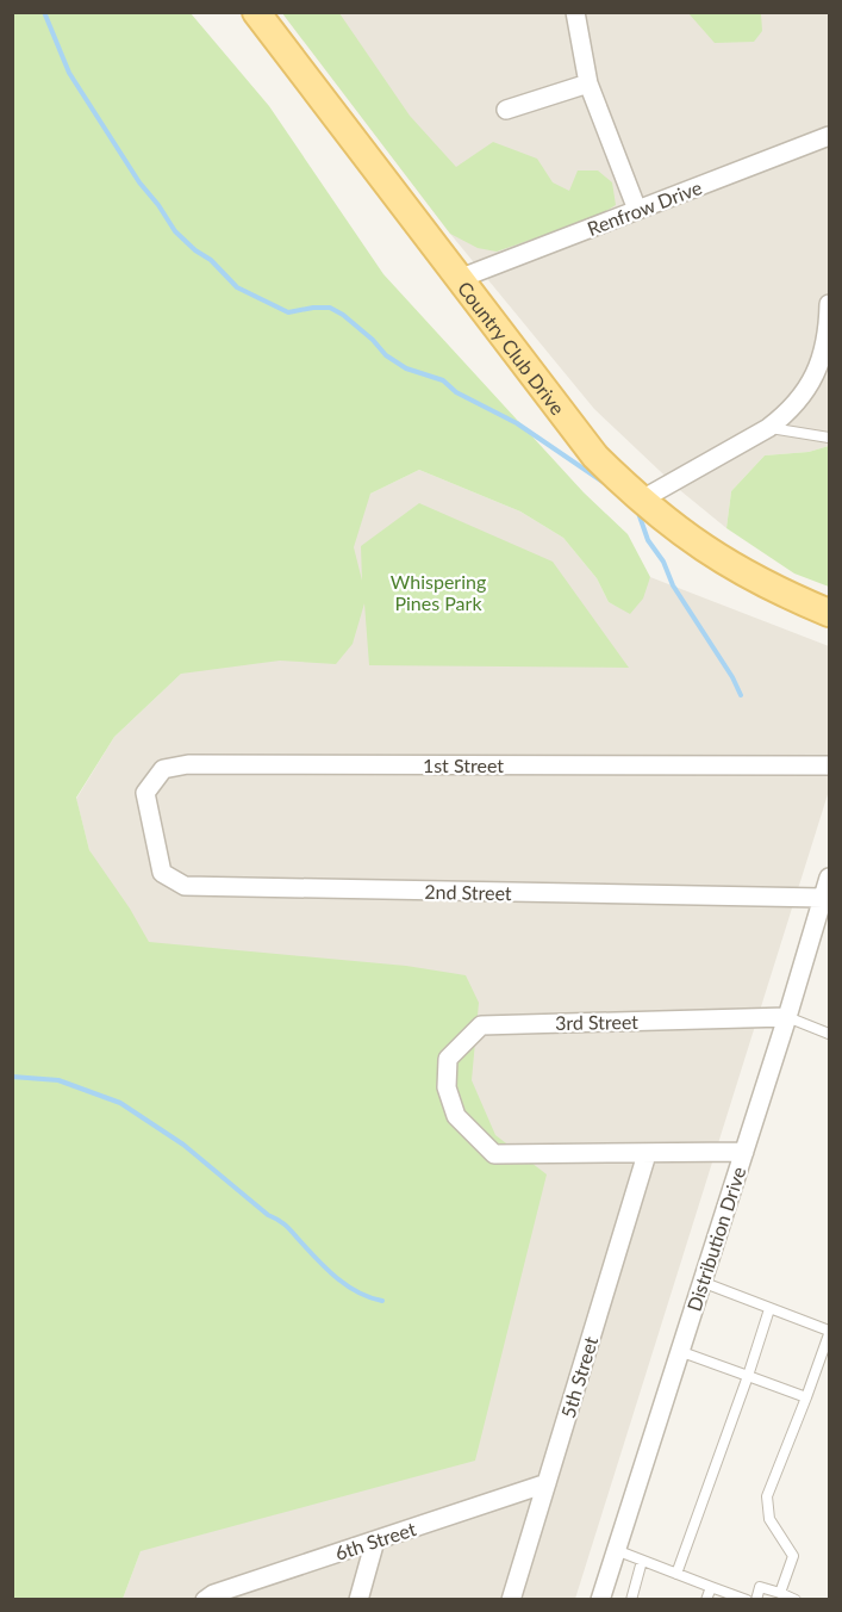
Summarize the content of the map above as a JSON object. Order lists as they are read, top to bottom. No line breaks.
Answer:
{"streets":{"main road":["Country Club Drive"],"street":["Renfrow Drive","1st Street","2nd Street","3rd Street","Distribution Drive","5th Street","6th Street"]},"crossings":[["Renfrow Drive","Country Club Drive"],["1st Street","2nd Street"],["2nd Street","Distribution Drive"],["3rd Street","Distribution Drive"],["3rd Street","5th Street"],["5th Street","6th Street"]],"parks":["Whispering Pines Park"]}
